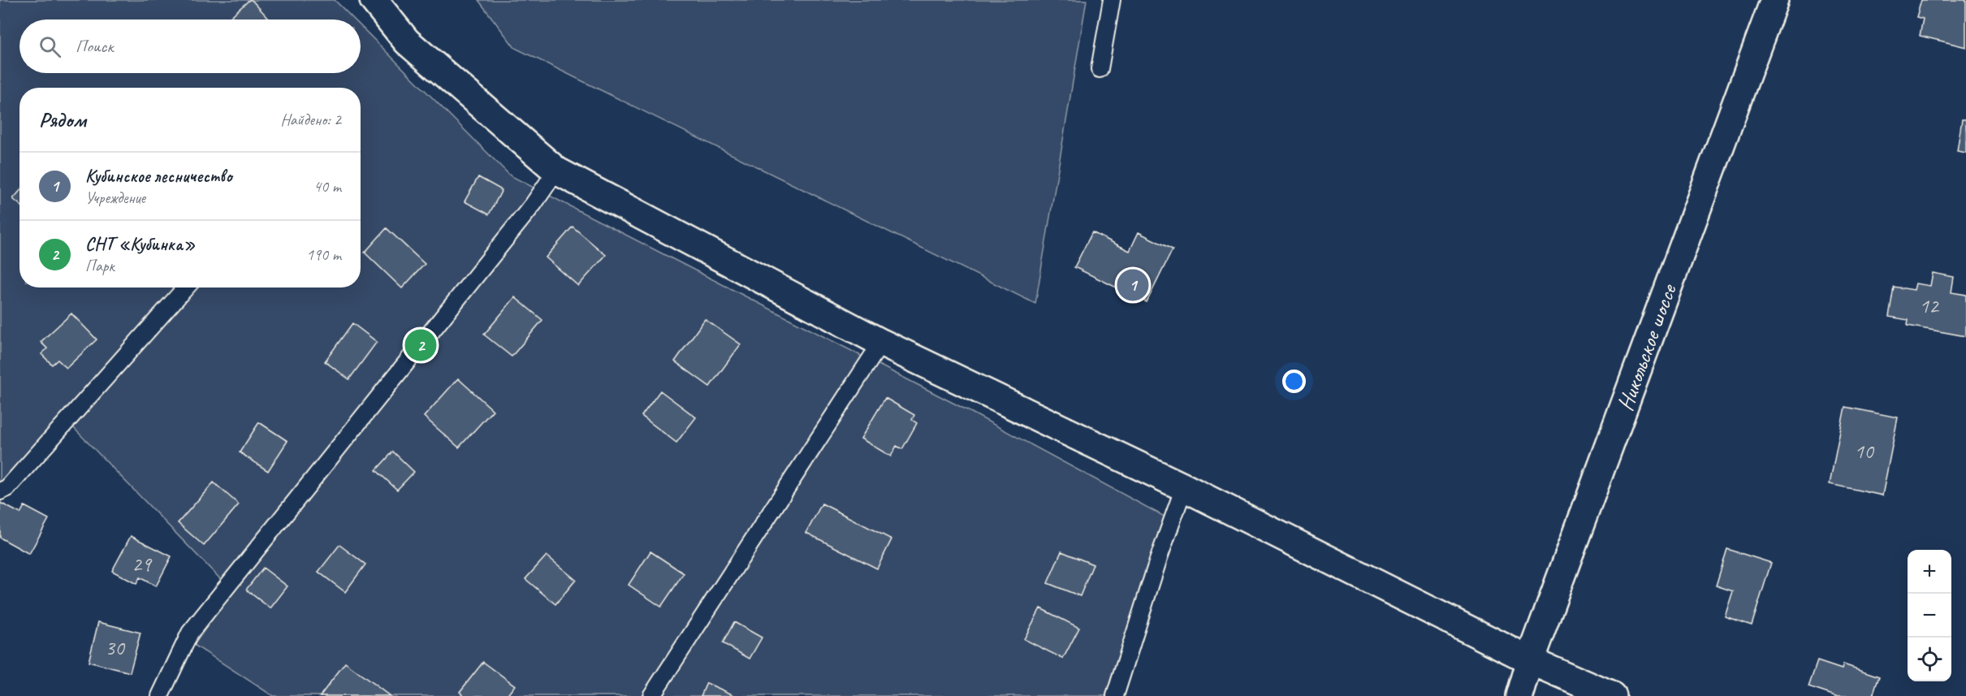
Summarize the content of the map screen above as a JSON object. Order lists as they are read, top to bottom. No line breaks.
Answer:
{"streets":{"street":["Никольское шоссе"]},"house_numbers":["12","10","29","30"],"page":{"search":"Поиск","heading":["Рядом","Найдено: 2"],"list":[{"mark":"1","name":"Кубинское лесничество","note":"Учреждение","value":"40 m"},{"mark":"2","name":"СНТ «Кубинка»","note":"Парк","value":"190 m"}],"pins":["1","2"],"map_buttons":["+","−"]}}
